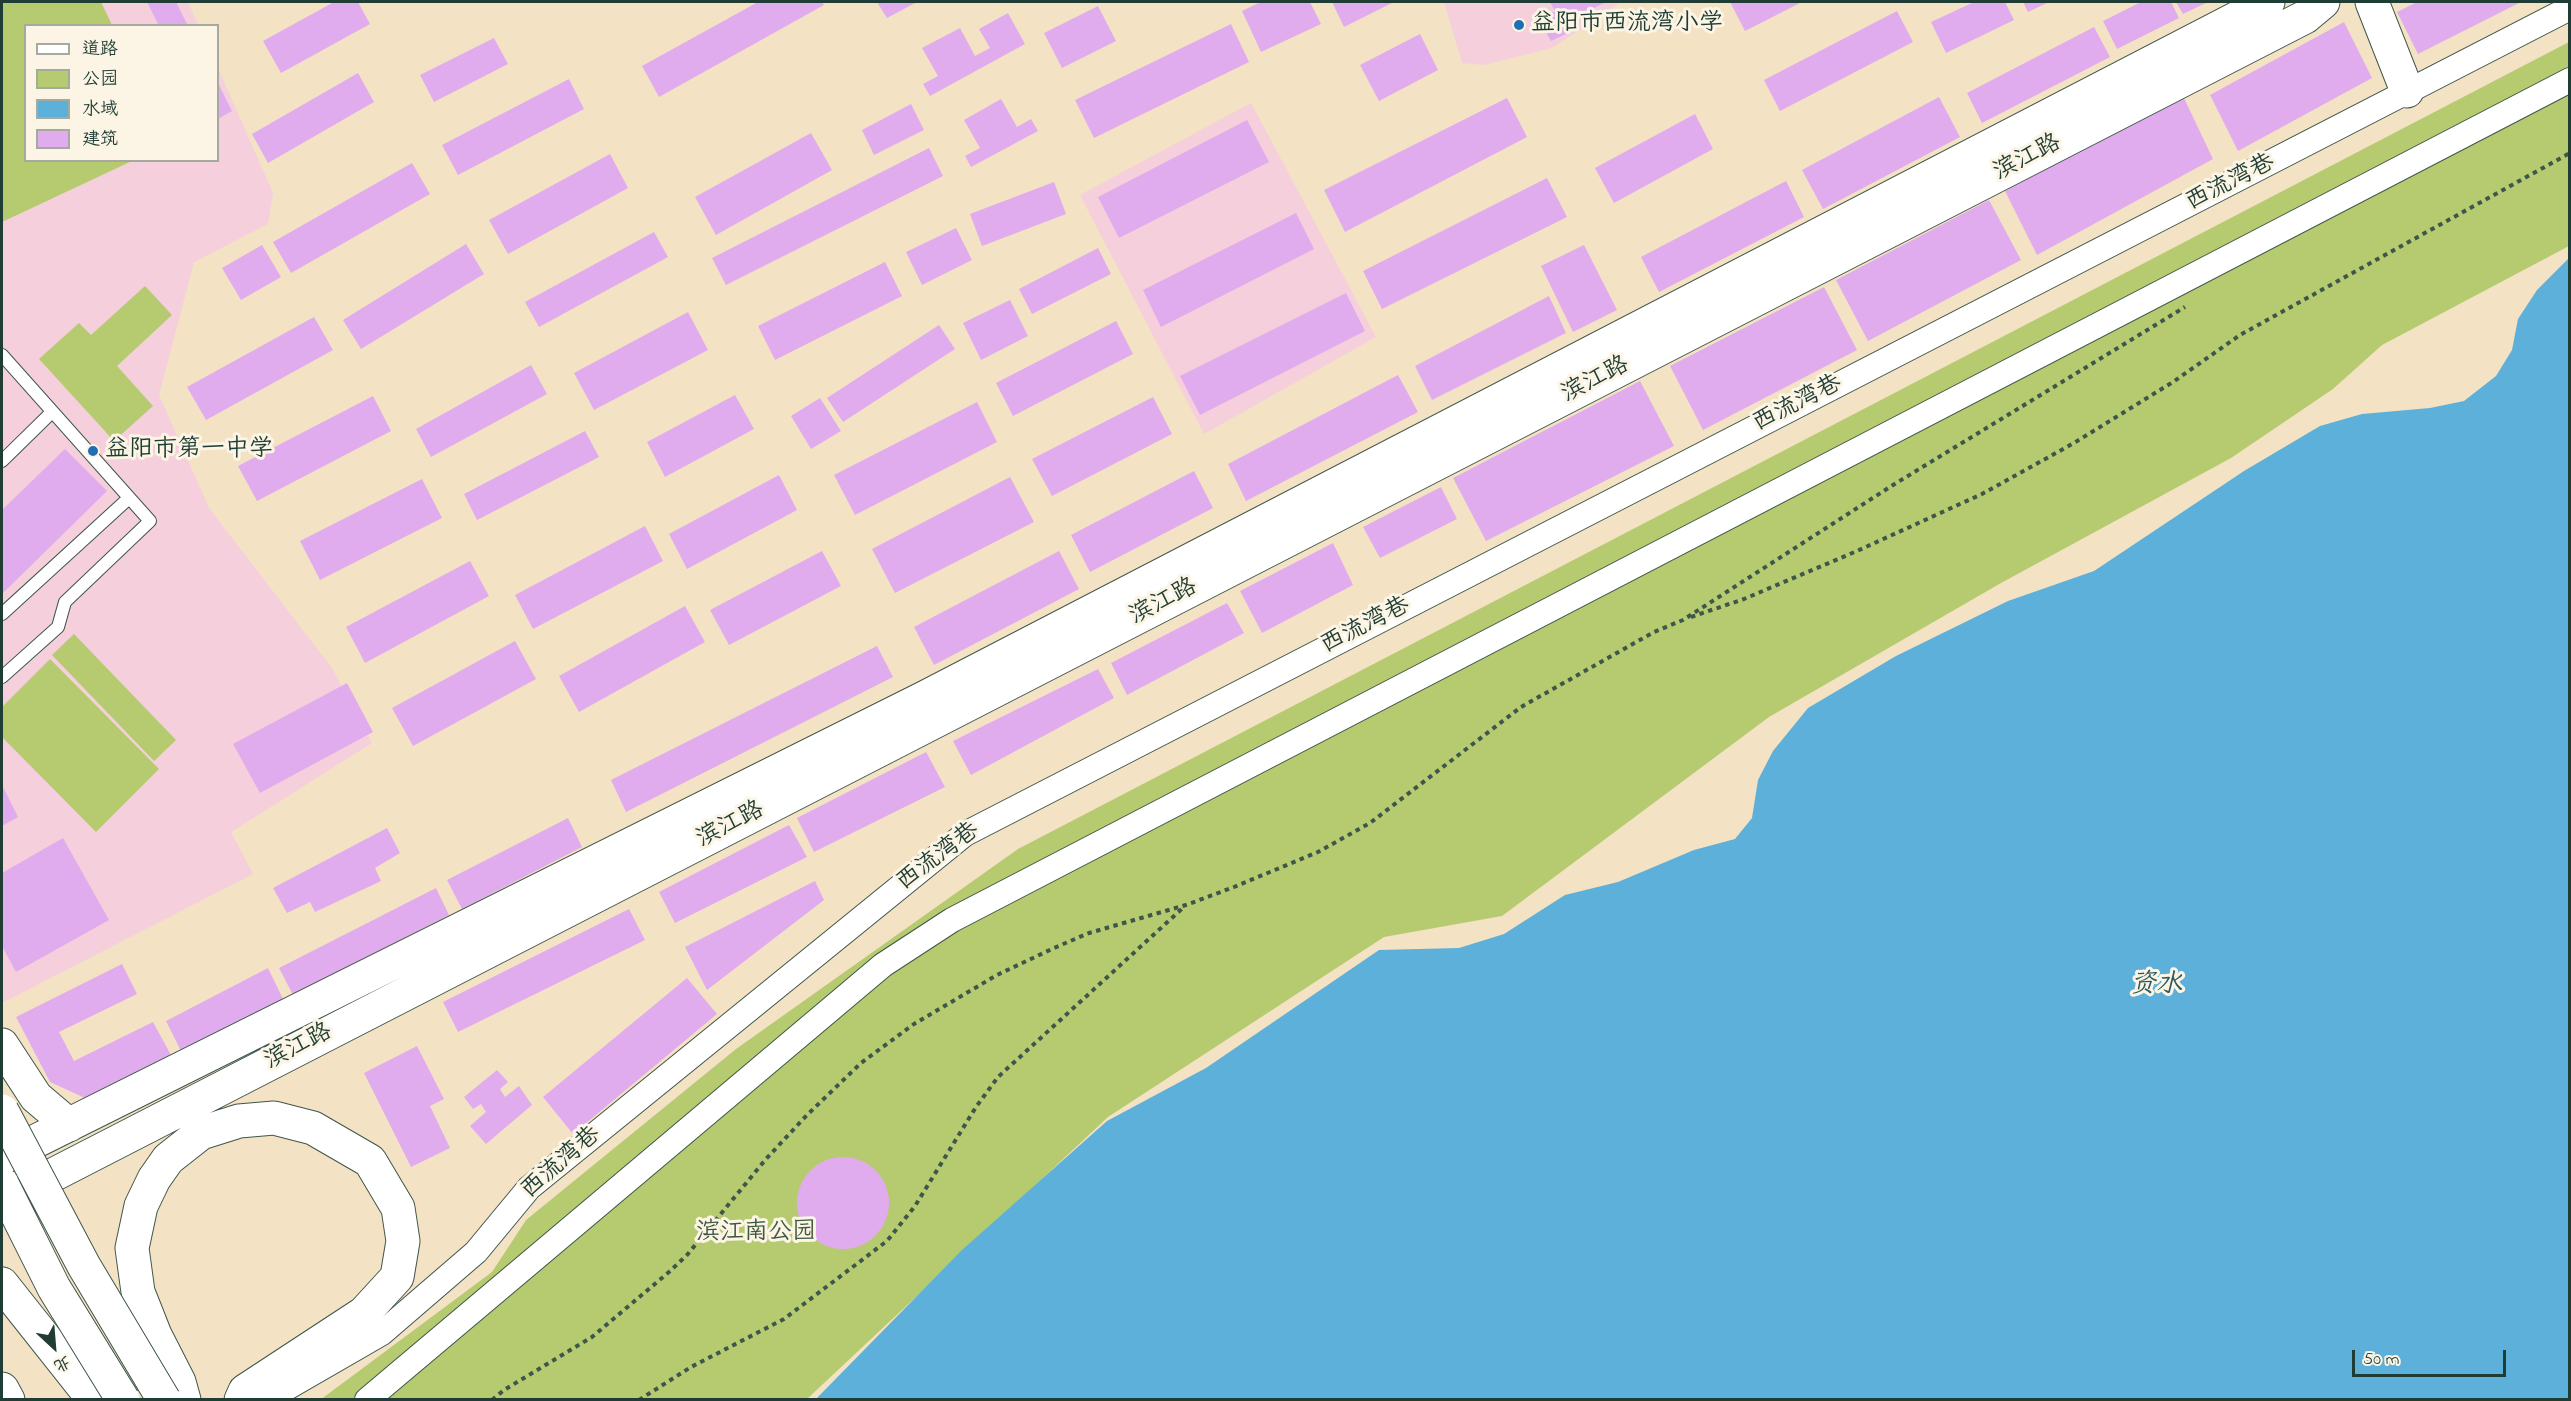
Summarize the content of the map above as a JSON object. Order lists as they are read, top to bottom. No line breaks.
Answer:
{"streets":{"main road":["滨江路"],"street":["西流湾巷"]},"water":["资水"],"parks":["滨江南公园"],"places":["益阳市西流湾小学","益阳市第一中学"],"legend":["道路","公园","水域","建筑"],"scale_bar":"50 m","north":"bottom right"}
